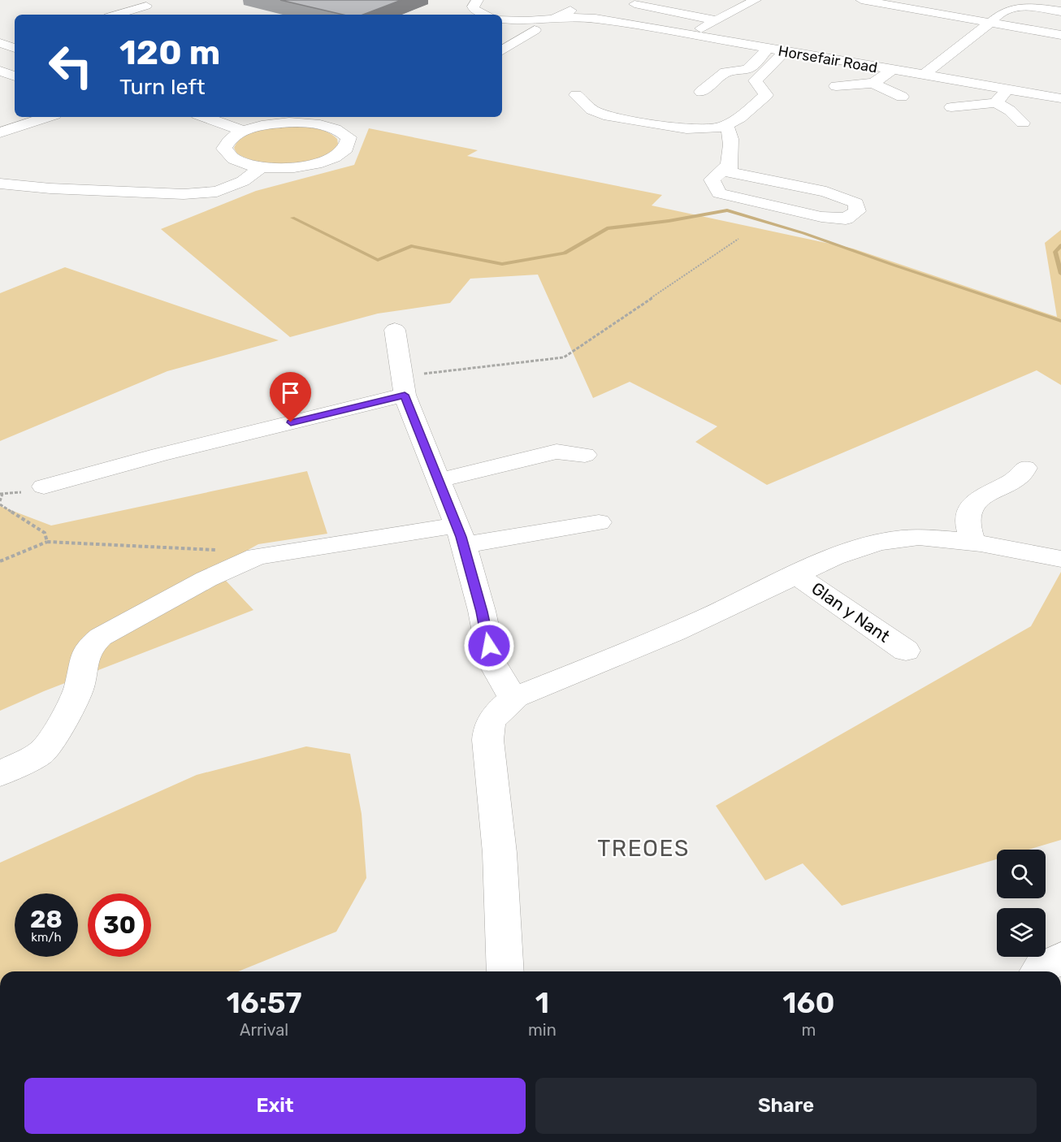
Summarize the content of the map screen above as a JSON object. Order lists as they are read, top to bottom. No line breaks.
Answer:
{"streets":{"street":["Horsefair Road","Glan y Nant"]},"districts":["TREOES"],"page":{"turn":["120 m","Turn left"],"speed":"28 km/h","limit":"30","eta":["16:57","Arrival","1","min","160","m"],"buttons":["Exit","Share"]}}
